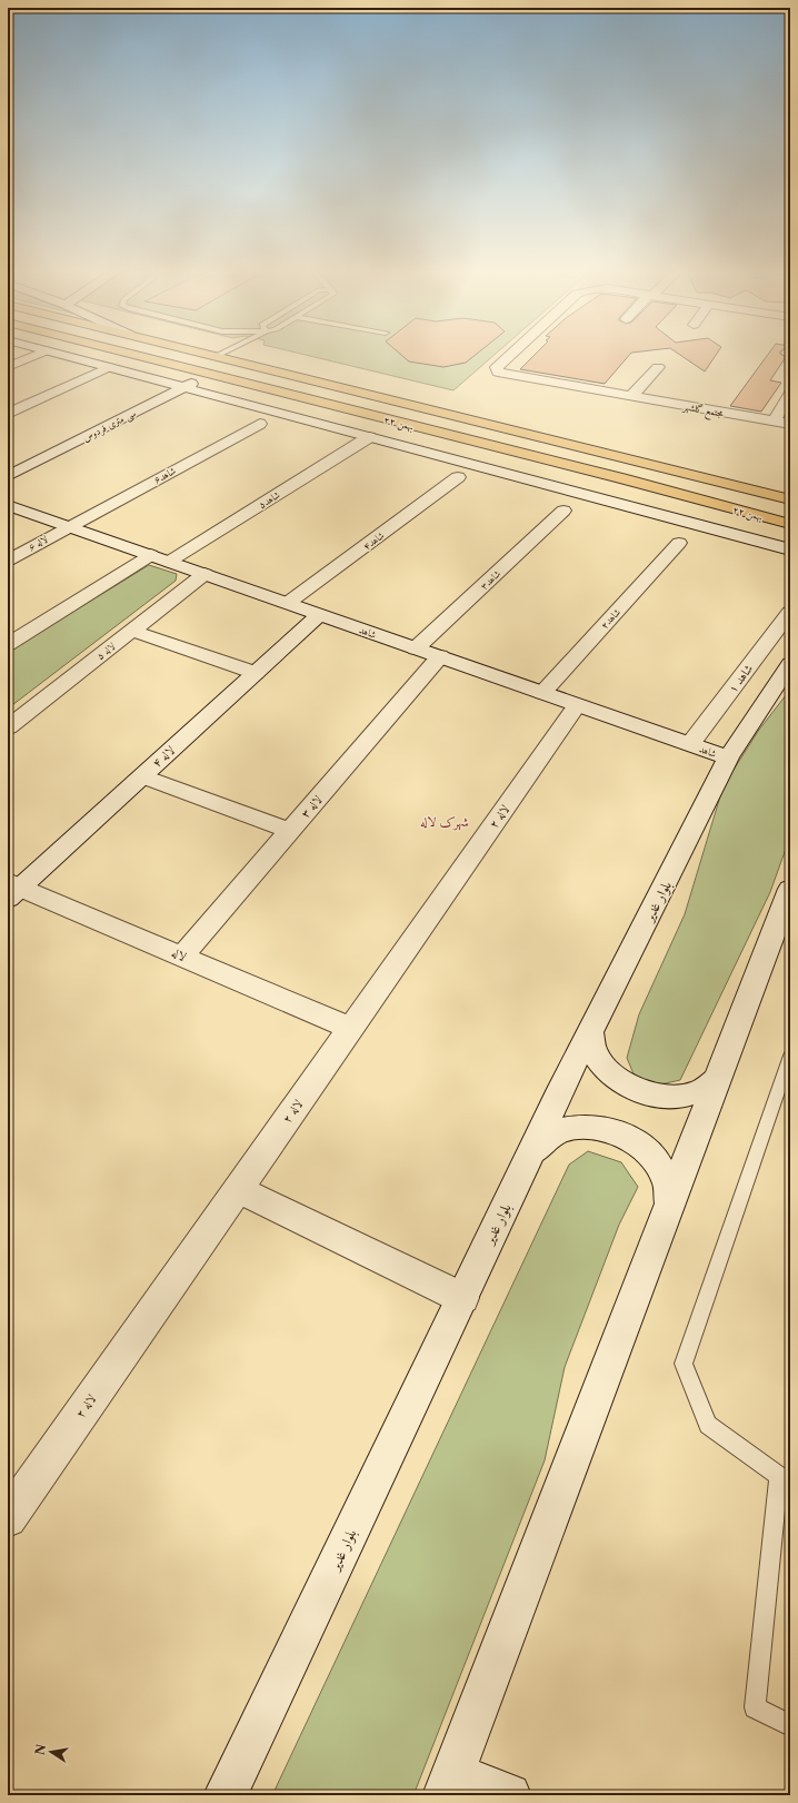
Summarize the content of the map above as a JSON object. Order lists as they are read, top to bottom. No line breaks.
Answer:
{"streets":{"highway":["۲۲ بهمن"],"street":["مجتمع گلشهر","سی متری فردوس","شاهد۶","شاهد۵","شاهد۴","لاله ۶","شاهد۳","شاهد۲","شاهد","لاله ۵","شاهد ۱","لاله ۴","لاله ۳","لاله ۲","بلوار غدیر","لاله"]},"crossings":[["۲۲ بهمن","سی متری فردوس"],["شاهد۶","لاله ۶"],["شاهد۶","شاهد"],["شاهد۵","شاهد"],["شاهد۴","شاهد"],["لاله ۶","شاهد"],["شاهد۳","شاهد"],["شاهد۲","شاهد"],["شاهد","لاله ۵"],["شاهد","شاهد ۱"],["شاهد","لاله ۴"],["شاهد","لاله ۳"],["شاهد","لاله ۲"],["شاهد","بلوار غدیر"],["لاله ۴","لاله"],["لاله ۳","لاله"],["لاله ۲","لاله"]],"districts":["شهرک لاله"],"north":"left"}
